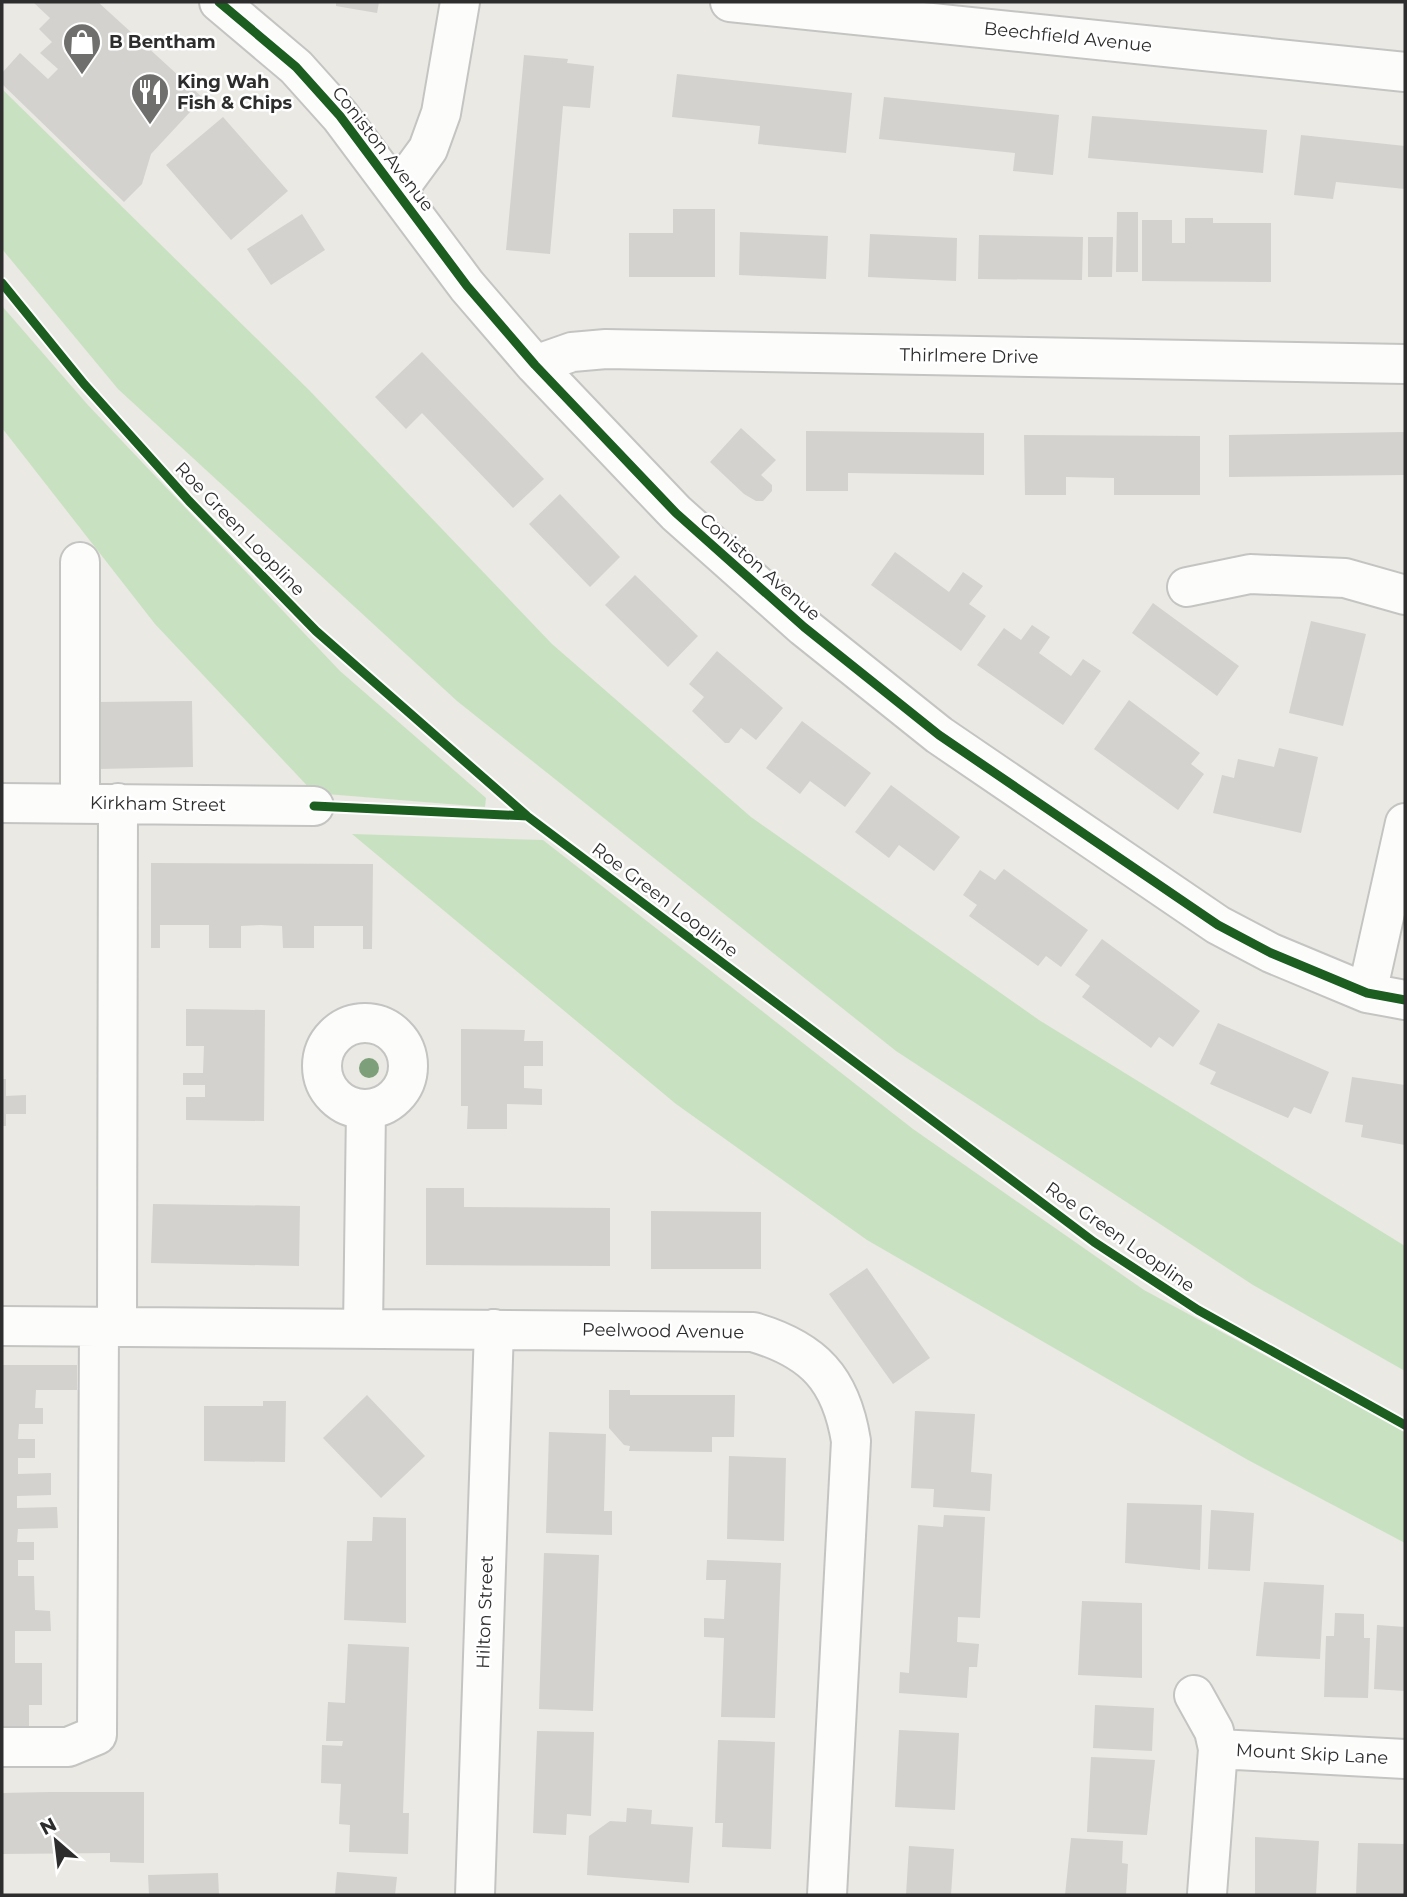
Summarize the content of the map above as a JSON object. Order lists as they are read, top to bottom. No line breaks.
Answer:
{"streets":{"street":["Beechfield Avenue","Coniston Avenue","Thirlmere Drive","Kirkham Street","Peelwood Avenue","Hilton Street","Mount Skip Lane"],"cycle path":["Roe Green Loopline"]},"crossings":[["Coniston Avenue","Thirlmere Drive"],["Peelwood Avenue","Hilton Street"]],"places":{"shop":["B Bentham"],"restaurant":["King Wah Fish & Chips"]},"north":"top left"}
